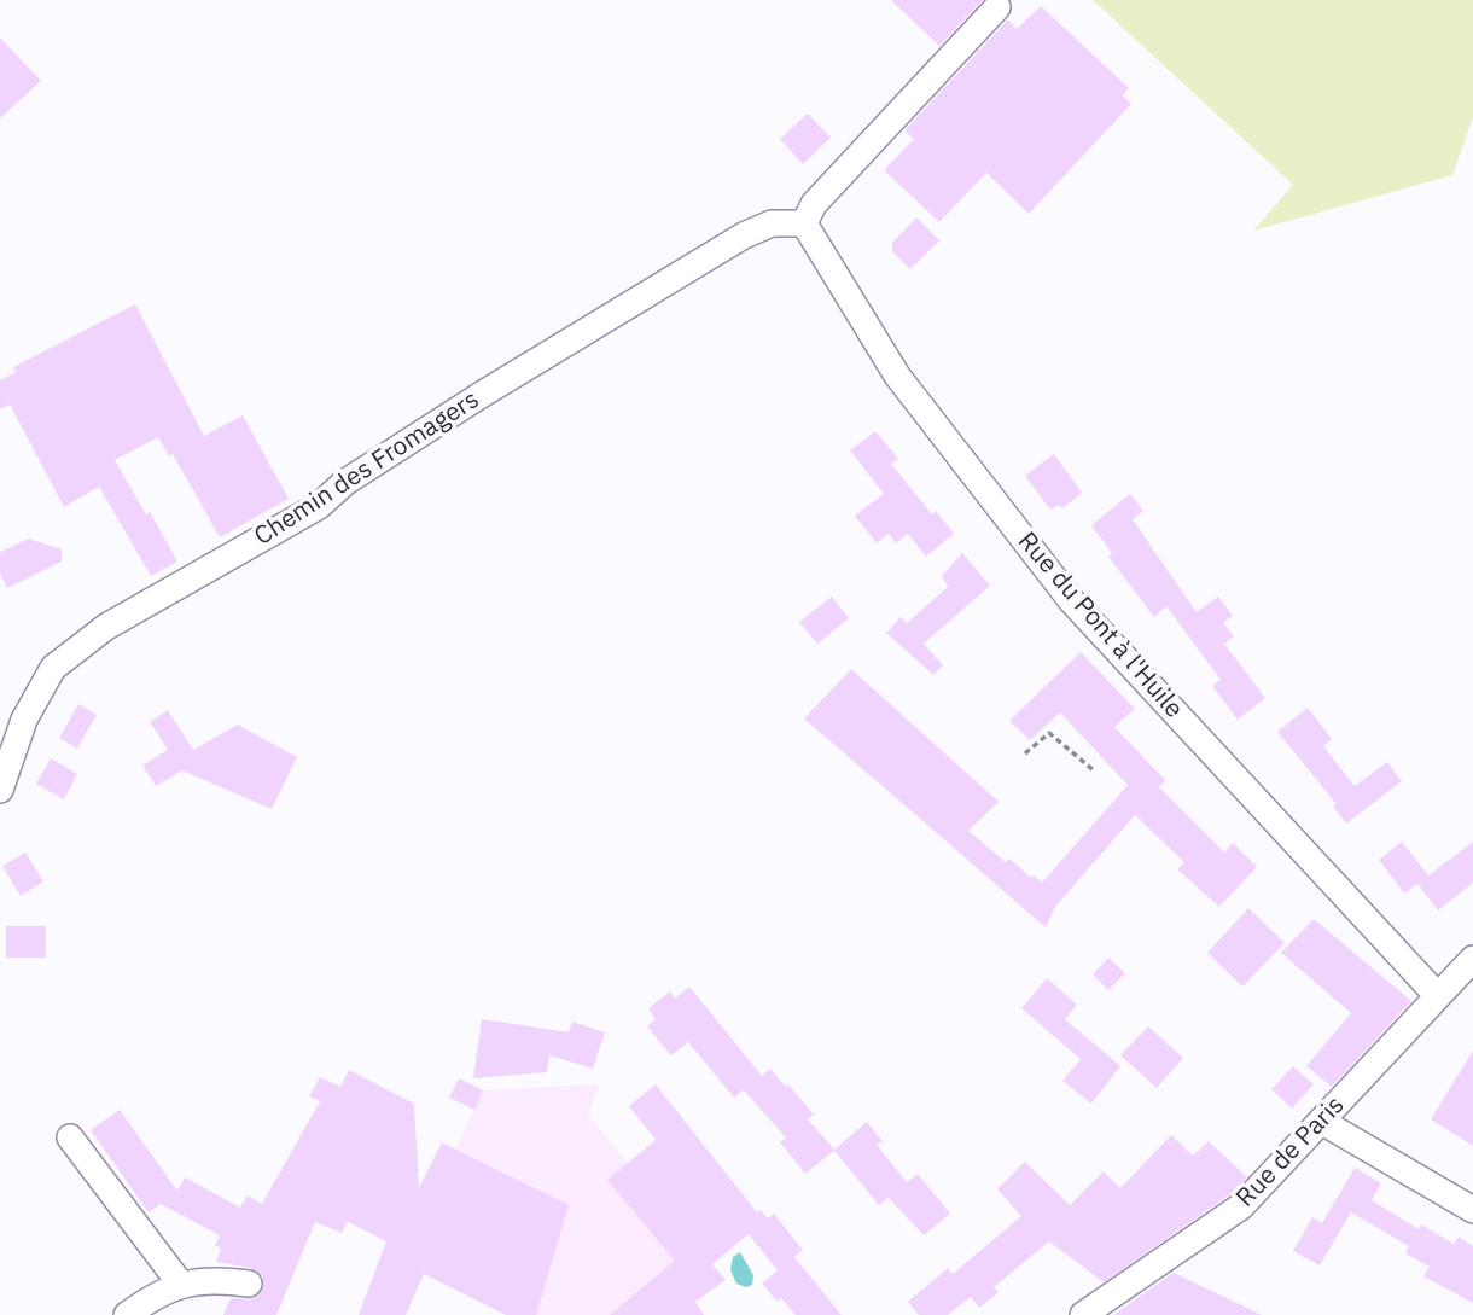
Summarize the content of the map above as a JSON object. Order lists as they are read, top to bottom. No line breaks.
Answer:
{"streets":{"street":["Chemin des Fromagers","Rue du Pont à l'Huile","Rue de Paris"]},"crossings":[["Chemin des Fromagers","Rue du Pont à l'Huile"],["Rue du Pont à l'Huile","Rue de Paris"]]}
